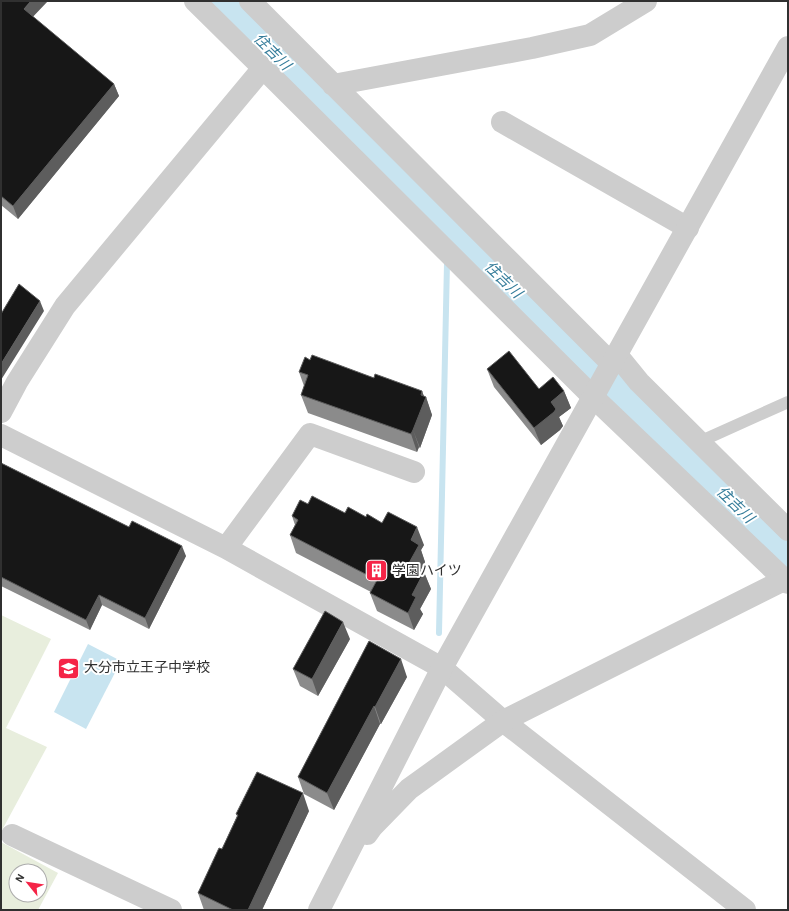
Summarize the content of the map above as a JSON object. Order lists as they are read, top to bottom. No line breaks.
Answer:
{"water":["住吉川"],"places":{"building":["学園ハイツ"],"school or university":["大分市立王子中学校"]},"north":"top left"}
